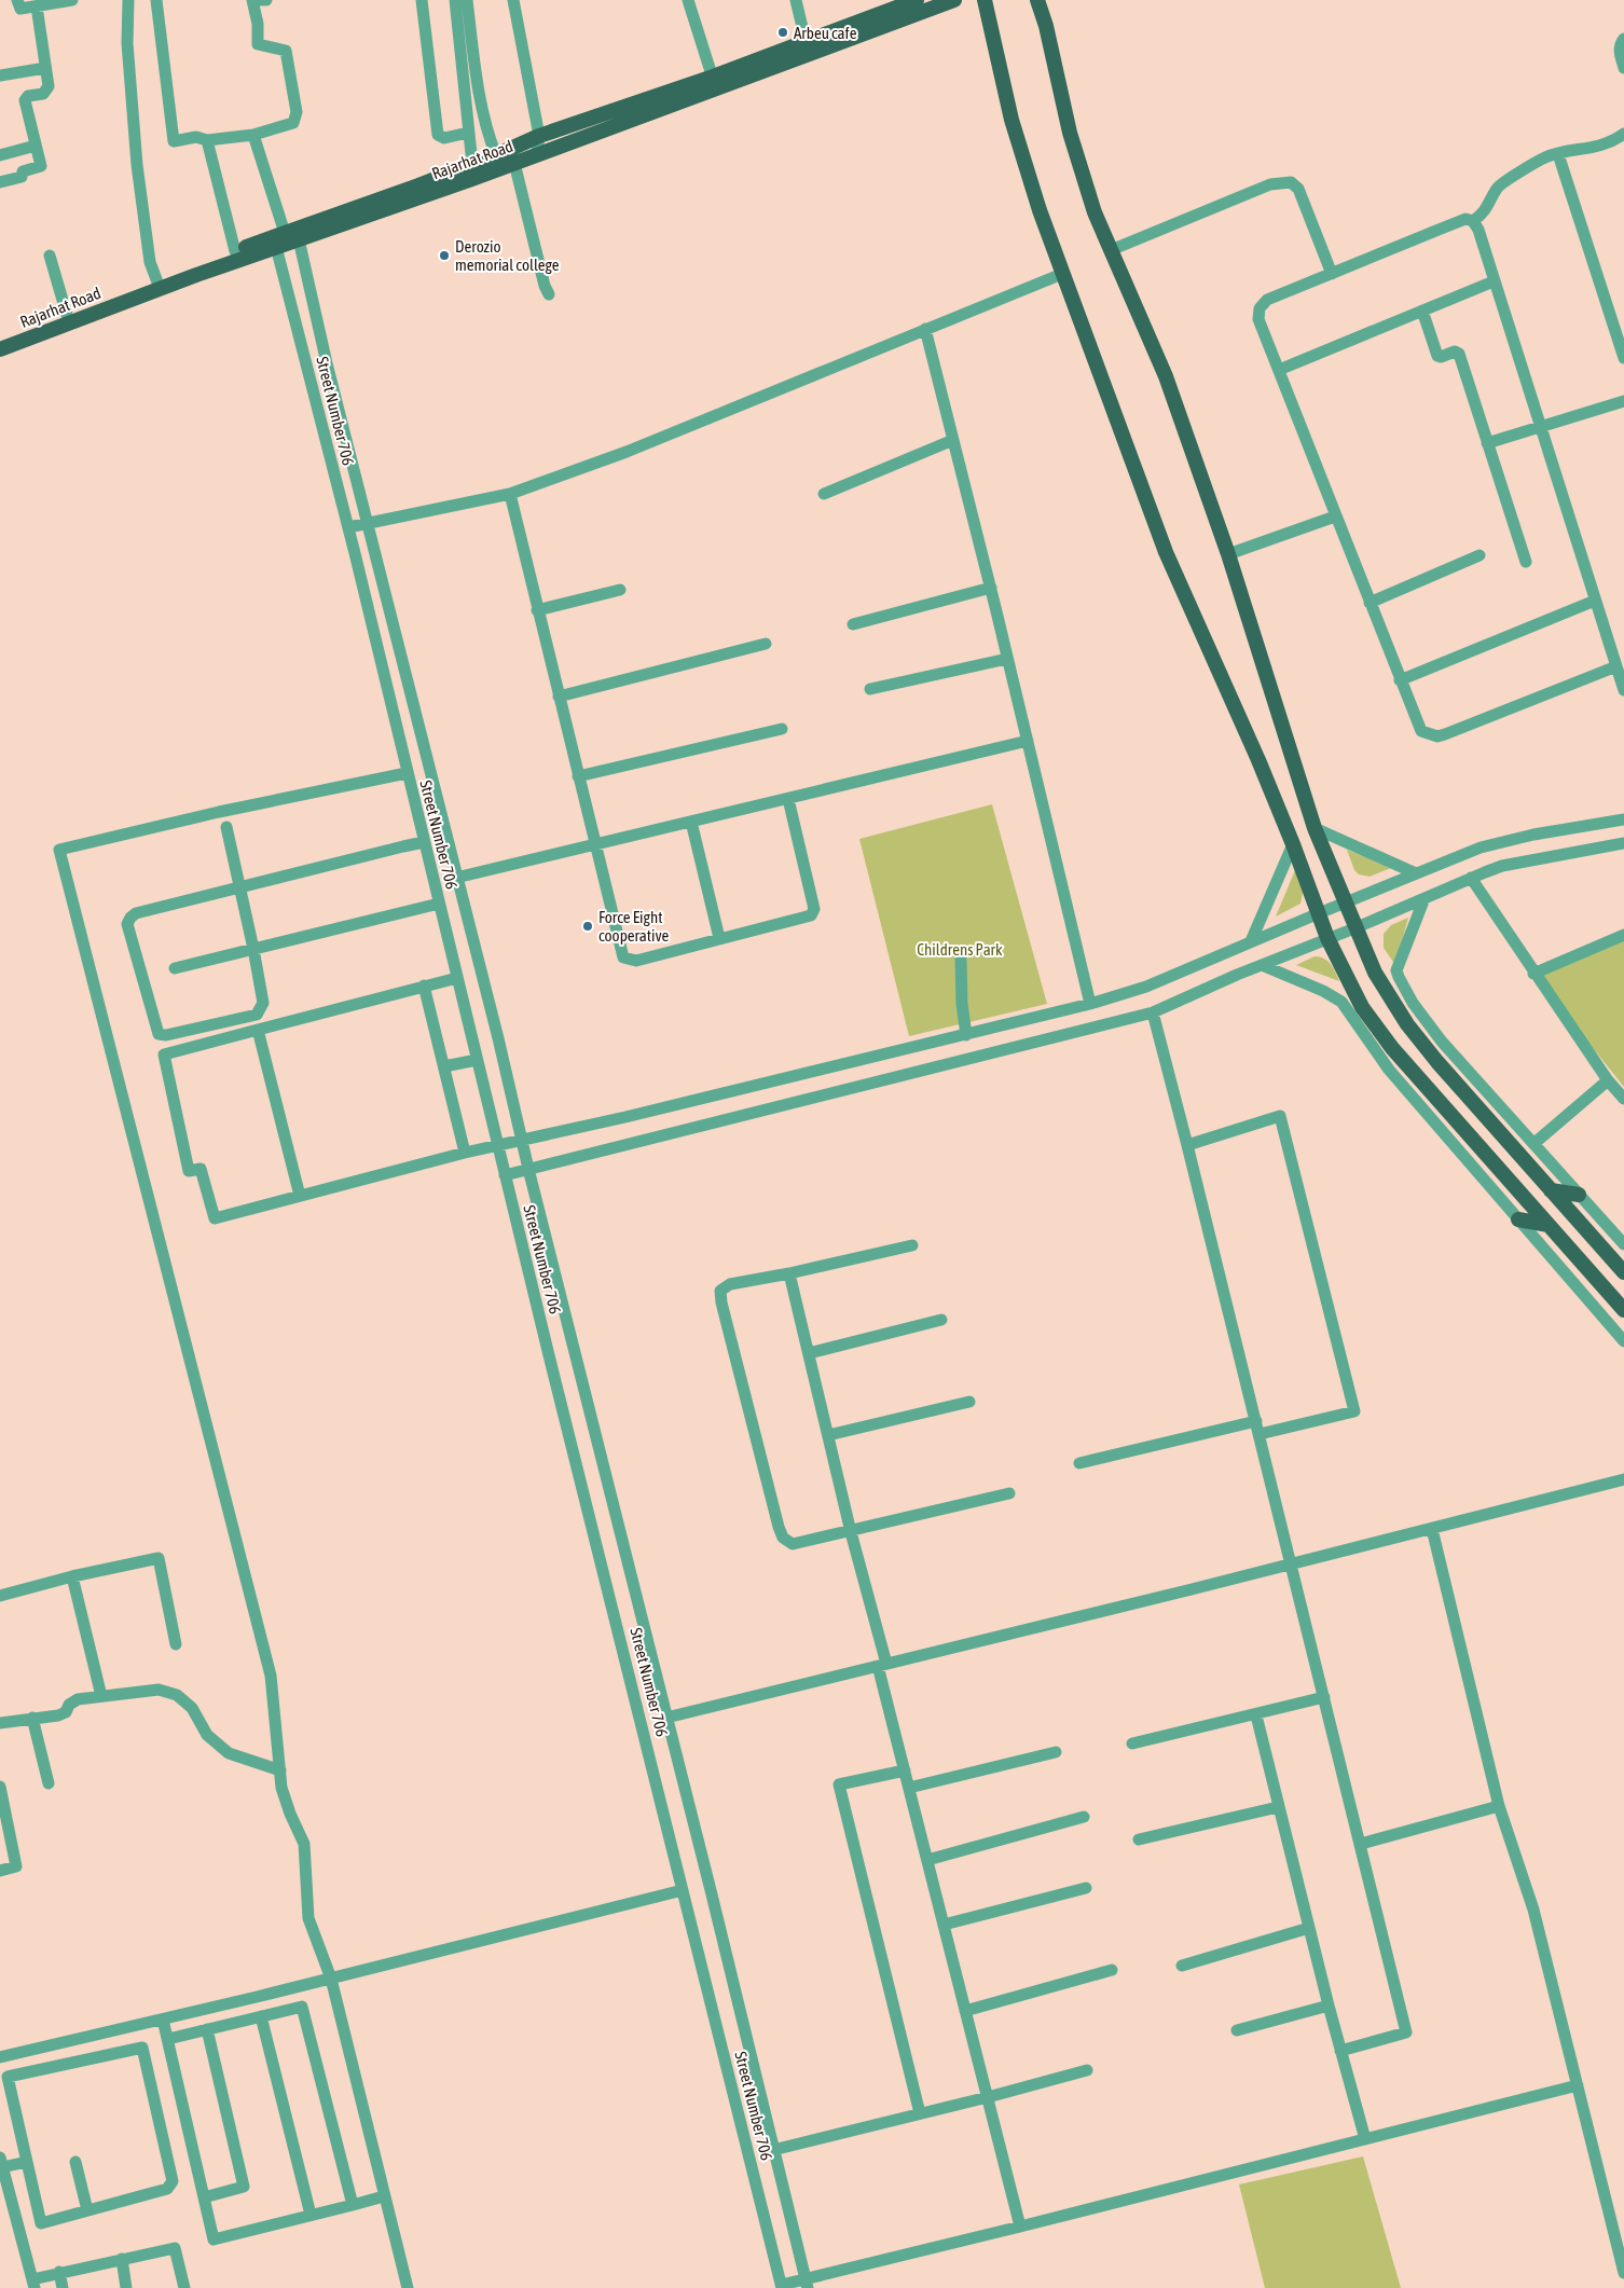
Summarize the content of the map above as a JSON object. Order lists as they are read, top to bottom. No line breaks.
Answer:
{"streets":{"main road":["Rajarhat Road"],"street":["Street Number 706"]},"crossings":[["Rajarhat Road","Street Number 706"]],"parks":["Childrens Park"],"places":["Arbeu cafe","Derozio memorial college","Force Eight cooperative"]}
